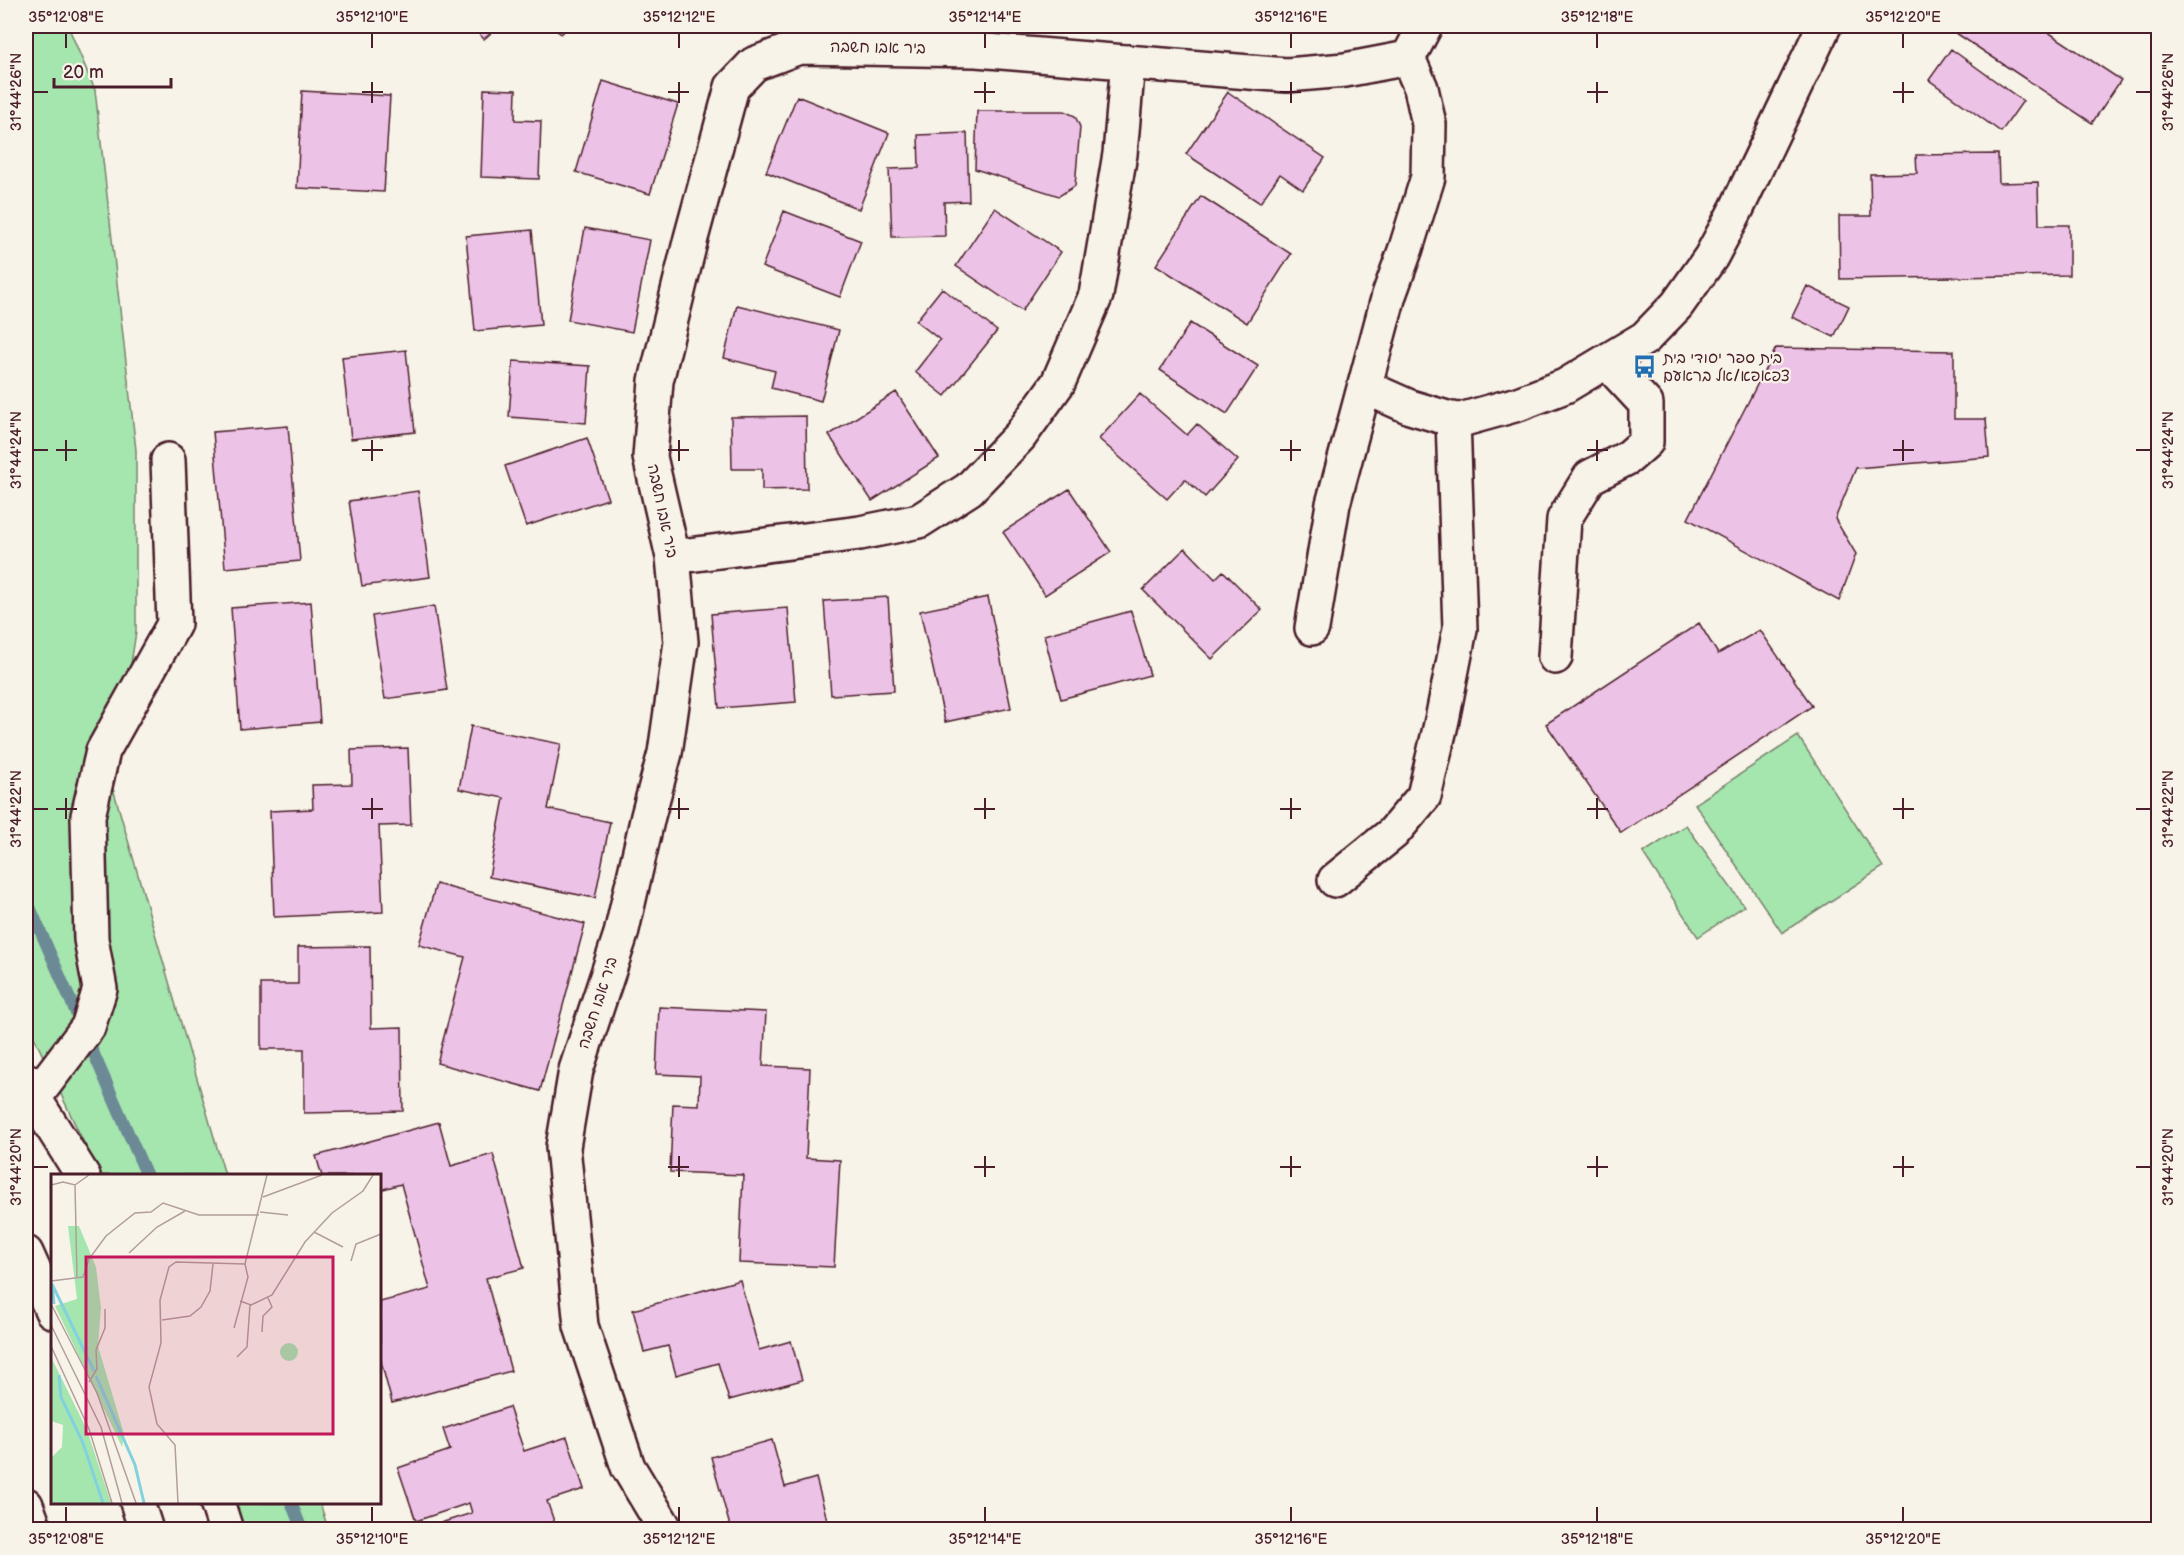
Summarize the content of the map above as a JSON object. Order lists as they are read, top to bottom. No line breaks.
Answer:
{"streets":{"main road":["ביר אבו חשבה"]},"places":{"bus stop":["בית ספר יסודי בית צפאפא/אל בראעם"]},"scale_bar":"20 m","coordinates":["35°12'08\"E","35°12'10\"E","35°12'12\"E","35°12'14\"E","35°12'16\"E","35°12'18\"E","35°12'20\"E","31°44'26\"N","31°44'24\"N","31°44'22\"N","31°44'20\"N"]}
